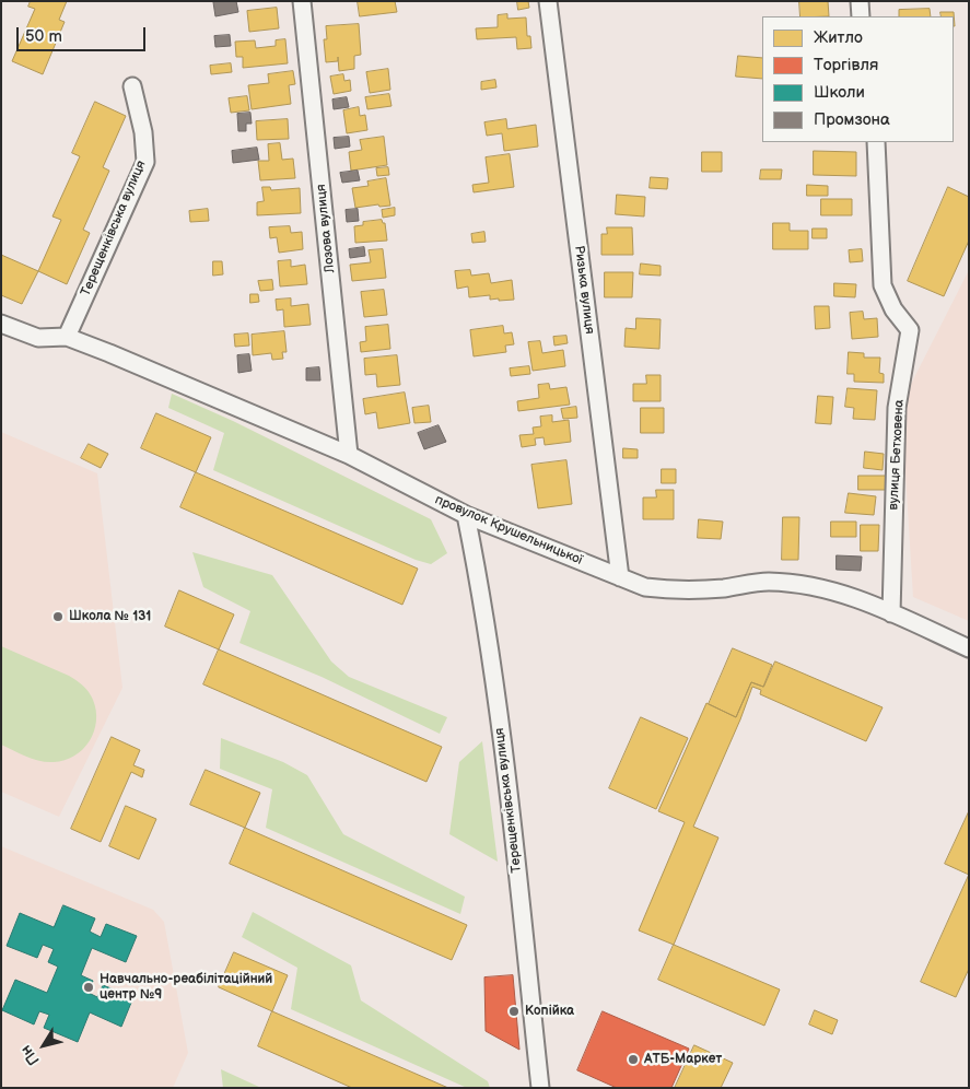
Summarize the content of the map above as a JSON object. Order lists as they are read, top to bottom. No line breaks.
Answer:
{"streets":{"street":["Терещенківська вулиця","Лозова вулиця","Ризька вулиця","вулиця Бетховена","провулок Крушельницької"]},"crossings":[["Терещенківська вулиця","провулок Крушельницької"],["Лозова вулиця","провулок Крушельницької"],["Ризька вулиця","провулок Крушельницької"],["вулиця Бетховена","провулок Крушельницької"]],"places":["Школа № 131","Навчально-реабілітаційний центр №9","Копійка","АТБ-Маркет"],"legend":["Житло","Торгівля","Школи","Промзона"],"scale_bar":"50 m","north":"bottom left"}
